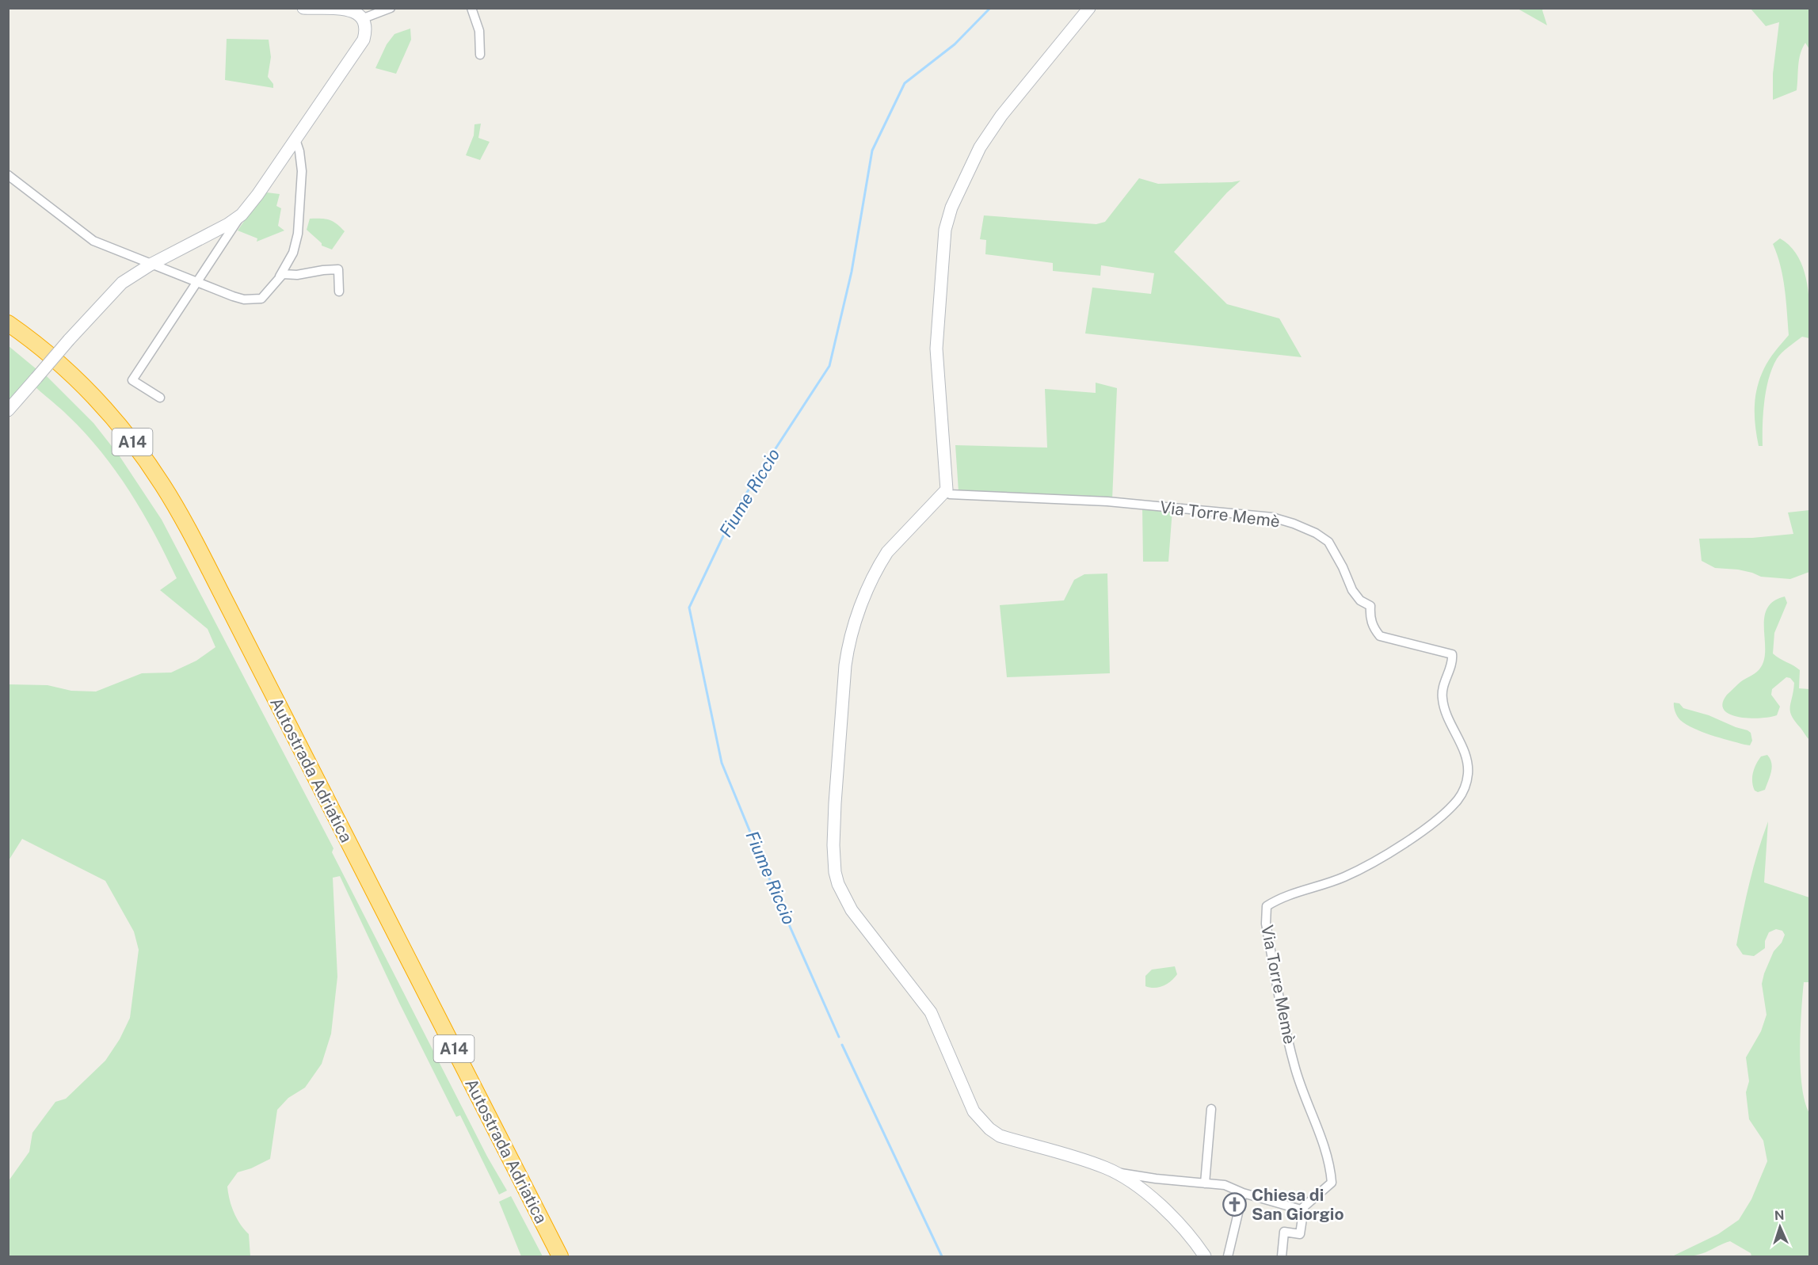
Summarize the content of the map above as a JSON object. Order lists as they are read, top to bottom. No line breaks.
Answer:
{"streets":{"highway":["A14","Autostrada Adriatica"],"street":["Via Torre Memè"]},"water":["Fiume Riccio"],"places":{"church":["Chiesa di San Giorgio"]},"north":"top"}
